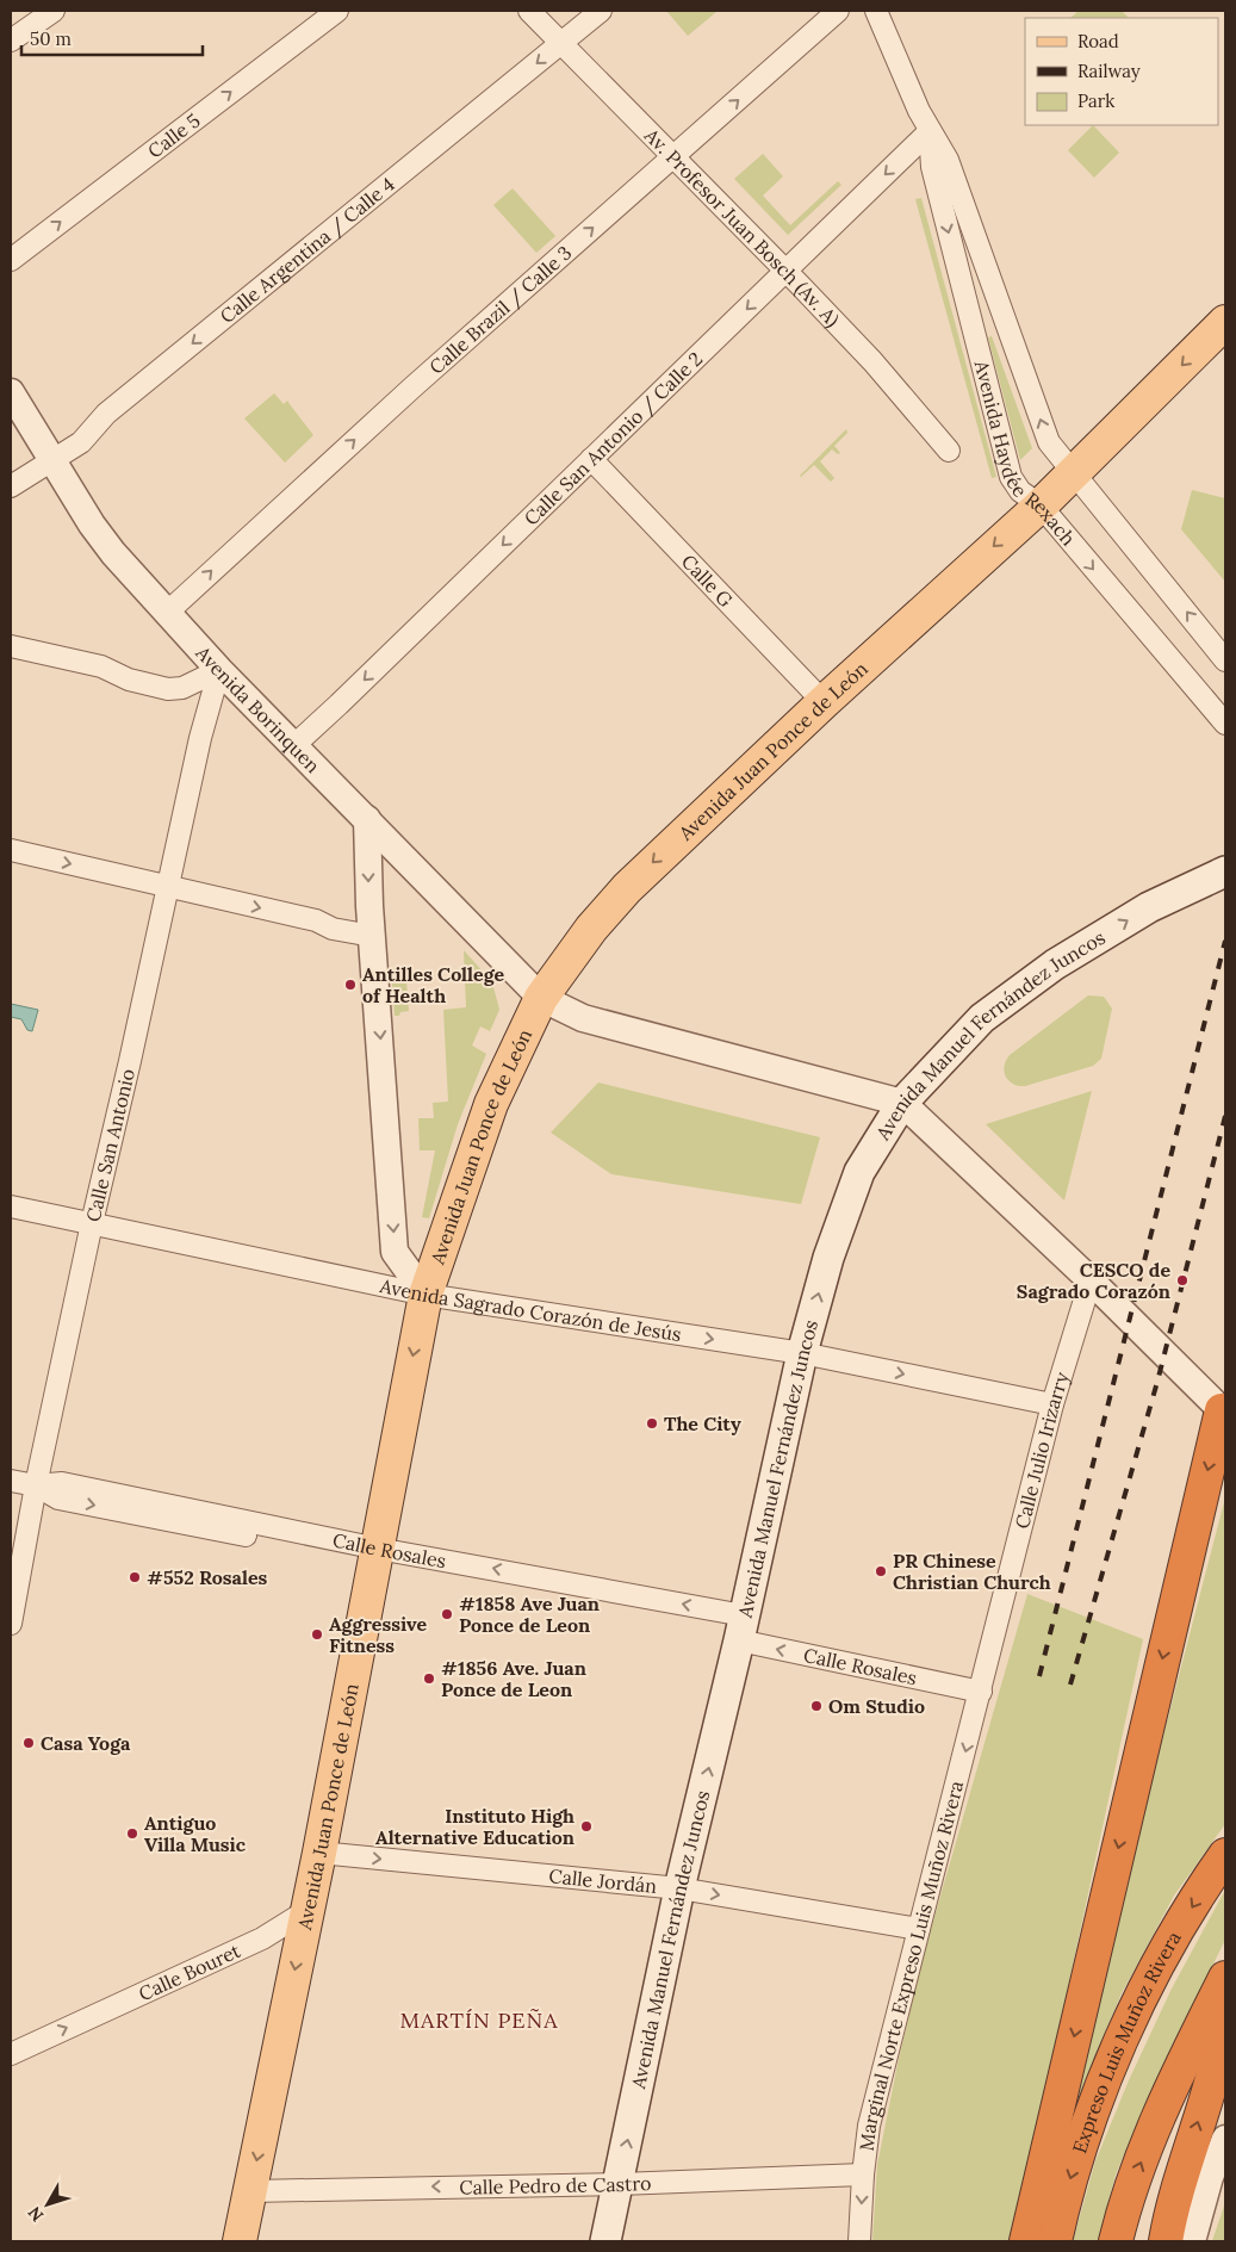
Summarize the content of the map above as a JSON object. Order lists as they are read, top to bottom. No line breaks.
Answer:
{"streets":{"highway":["Expreso Luis Muñoz Rivera"],"main road":["Avenida Juan Ponce de León","Avenida Manuel Fernández Juncos"],"street":["Calle 5","Av. Profesor Juan Bosch (Av. A)","Calle Argentina / Calle 4","Calle Brazil / Calle 3","Calle San Antonio / Calle 2","Avenida Haydée Rexach","Calle G","Avenida Borinquen","Calle San Antonio","Avenida Sagrado Corazón de Jesús","Calle Julio Irizarry","Calle Rosales","Calle Jordán","Marginal Norte Expreso Luis Muñoz Rivera","Calle Bouret","Calle Pedro de Castro"]},"crossings":[["Av. Profesor Juan Bosch (Av. A)","Calle Argentina / Calle 4"],["Av. Profesor Juan Bosch (Av. A)","Calle Brazil / Calle 3"],["Av. Profesor Juan Bosch (Av. A)","Calle San Antonio / Calle 2"],["Calle Argentina / Calle 4","Avenida Borinquen"],["Calle Brazil / Calle 3","Avenida Borinquen"],["Calle San Antonio / Calle 2","Avenida Haydée Rexach"],["Calle San Antonio / Calle 2","Calle G"],["Calle San Antonio / Calle 2","Avenida Borinquen"],["Avenida Haydée Rexach","Avenida Juan Ponce de León"],["Calle G","Avenida Juan Ponce de León"],["Avenida Borinquen","Avenida Juan Ponce de León"],["Avenida Borinquen","Calle San Antonio"],["Avenida Juan Ponce de León","Avenida Sagrado Corazón de Jesús"],["Avenida Juan Ponce de León","Calle Rosales"],["Avenida Juan Ponce de León","Calle Jordán"],["Avenida Juan Ponce de León","Calle Bouret"],["Avenida Juan Ponce de León","Calle Pedro de Castro"],["Avenida Manuel Fernández Juncos","Avenida Sagrado Corazón de Jesús"],["Avenida Manuel Fernández Juncos","Calle Rosales"],["Avenida Manuel Fernández Juncos","Calle Jordán"],["Avenida Manuel Fernández Juncos","Calle Pedro de Castro"],["Calle San Antonio","Avenida Sagrado Corazón de Jesús"],["Calle San Antonio","Calle Rosales"],["Avenida Sagrado Corazón de Jesús","Calle Julio Irizarry"],["Calle Julio Irizarry","Calle Rosales"],["Calle Julio Irizarry","Marginal Norte Expreso Luis Muñoz Rivera"],["Calle Rosales","Marginal Norte Expreso Luis Muñoz Rivera"],["Calle Jordán","Marginal Norte Expreso Luis Muñoz Rivera"],["Marginal Norte Expreso Luis Muñoz Rivera","Calle Pedro de Castro"]],"one_way":["Calle 5","Calle Argentina / Calle 4","Calle Brazil / Calle 3","Calle San Antonio / Calle 2","Avenida Juan Ponce de León","Avenida Manuel Fernández Juncos","Avenida Sagrado Corazón de Jesús","Calle Rosales","Calle Jordán","Marginal Norte Expreso Luis Muñoz Rivera","Calle Bouret","Calle Pedro de Castro"],"districts":["MARTÍN PEÑA"],"places":["Antilles College of Health","CESCO de Sagrado Corazón","The City","PR Chinese Christian Church","#552 Rosales","#1858 Ave Juan Ponce de Leon","Aggressive Fitness","#1856 Ave. Juan Ponce de Leon","Om Studio","Casa Yoga","Instituto High Alternative Education","Antiguo Villa Music"],"legend":["Road","Railway","Park"],"scale_bar":"50 m","north":"bottom left"}
